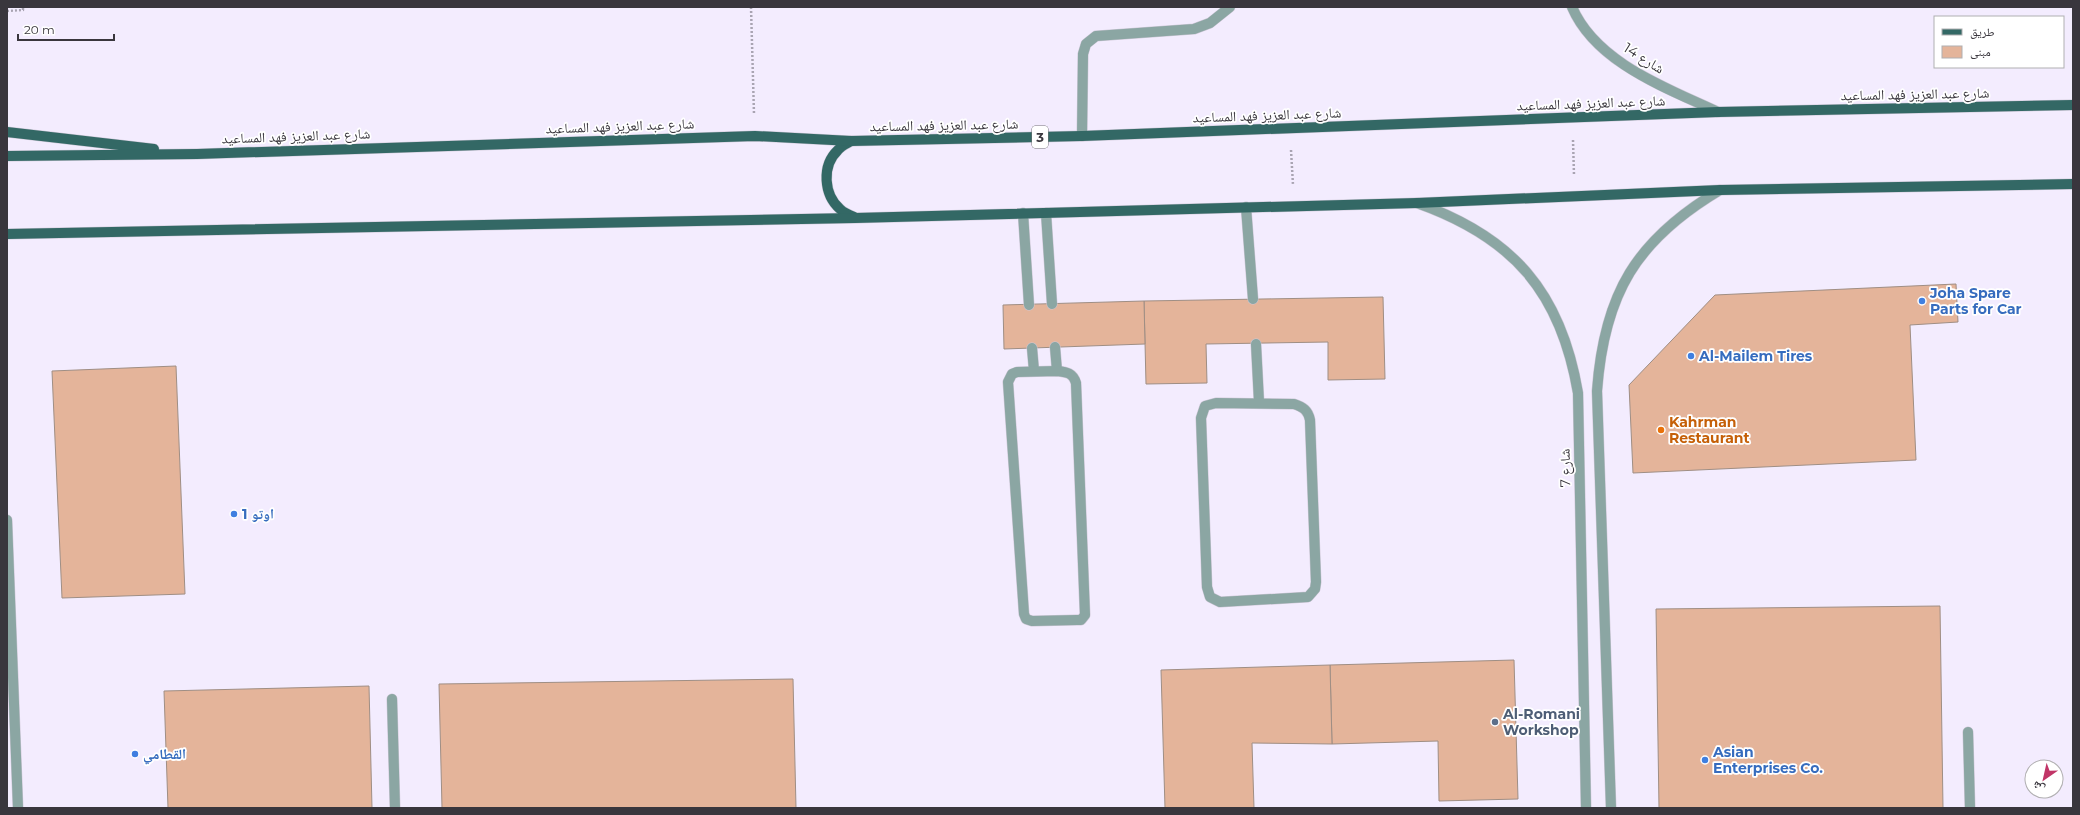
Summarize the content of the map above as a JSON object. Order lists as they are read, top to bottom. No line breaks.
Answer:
{"streets":{"main road":["شارع عبد العزيز فهد المساعيد","3"],"street":["شارع 14","شارع 7"]},"crossings":[["شارع 14","شارع عبد العزيز فهد المساعيد"]],"places":["Joha Spare Parts for Car","Al-Mailem Tires","Kahrman Restaurant","اوتو 1","Al-Romani Workshop","القطامي","Asian Enterprises Co."],"legend":["طريق","مبنى"],"scale_bar":"20 m","north":"bottom left"}
